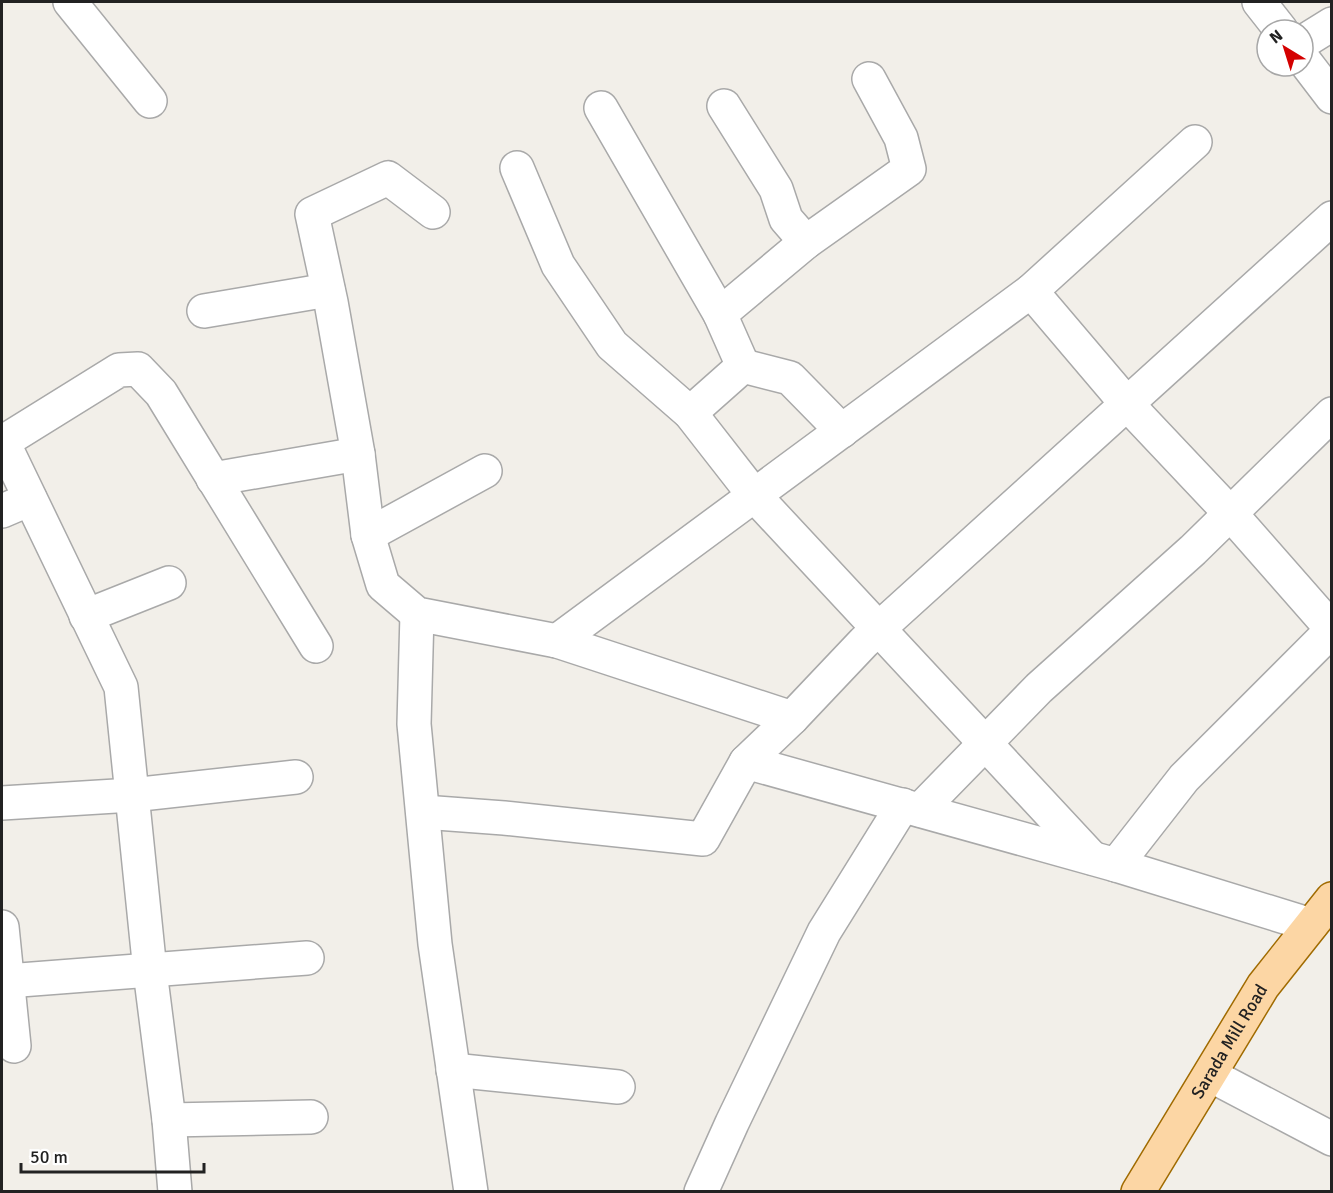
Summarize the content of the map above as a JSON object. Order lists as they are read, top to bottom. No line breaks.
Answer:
{"streets":{"main road":["Sarada Mill Road"]},"scale_bar":"50 m","north":"top left"}
